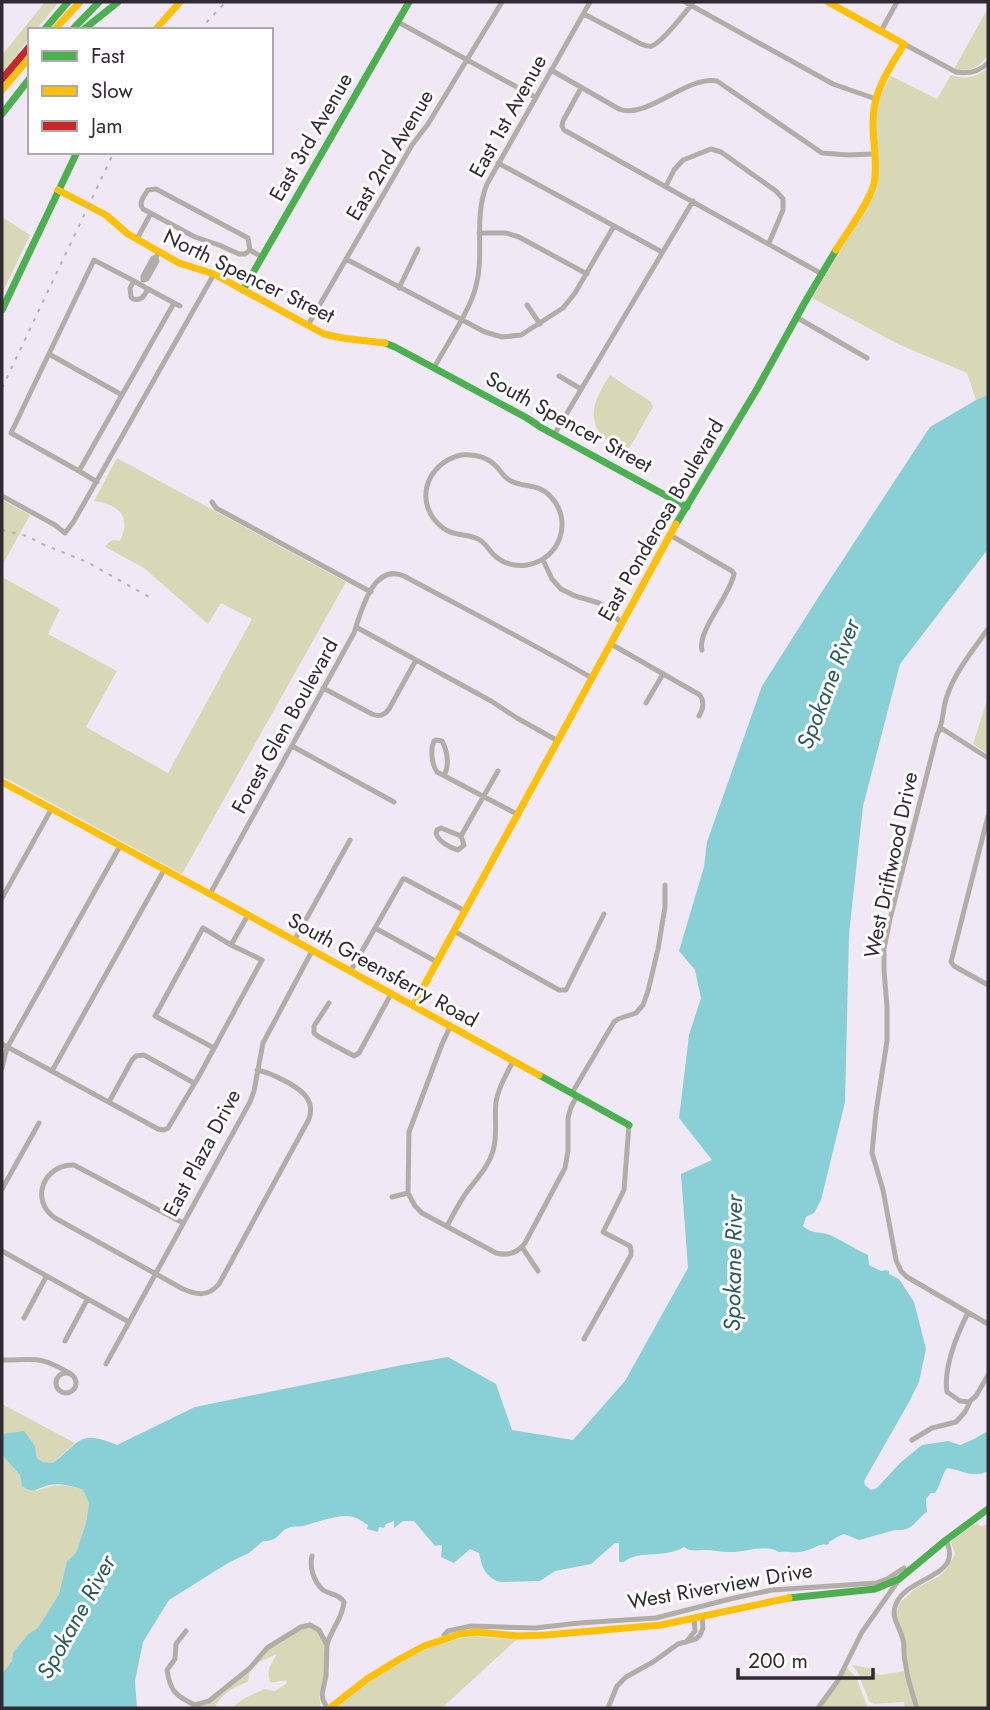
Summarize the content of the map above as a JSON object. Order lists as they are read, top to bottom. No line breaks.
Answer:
{"streets":{"main road":["East 3rd Avenue","North Spencer Street","South Spencer Street","East Ponderosa Boulevard","South Greensferry Road","West Riverview Drive"],"street":["East 1st Avenue","East 2nd Avenue","Forest Glen Boulevard","West Driftwood Drive","East Plaza Drive"]},"crossings":[["East 1st Avenue","North Spencer Street"],["East 1st Avenue","South Spencer Street"],["East 3rd Avenue","North Spencer Street"],["East 2nd Avenue","North Spencer Street"],["North Spencer Street","South Spencer Street"],["South Spencer Street","East Ponderosa Boulevard"],["East Ponderosa Boulevard","Forest Glen Boulevard"],["East Ponderosa Boulevard","South Greensferry Road"],["Forest Glen Boulevard","South Greensferry Road"],["South Greensferry Road","East Plaza Drive"]],"water":["Spokane River"],"legend":["Fast","Slow","Jam"],"scale_bar":"200 m"}
